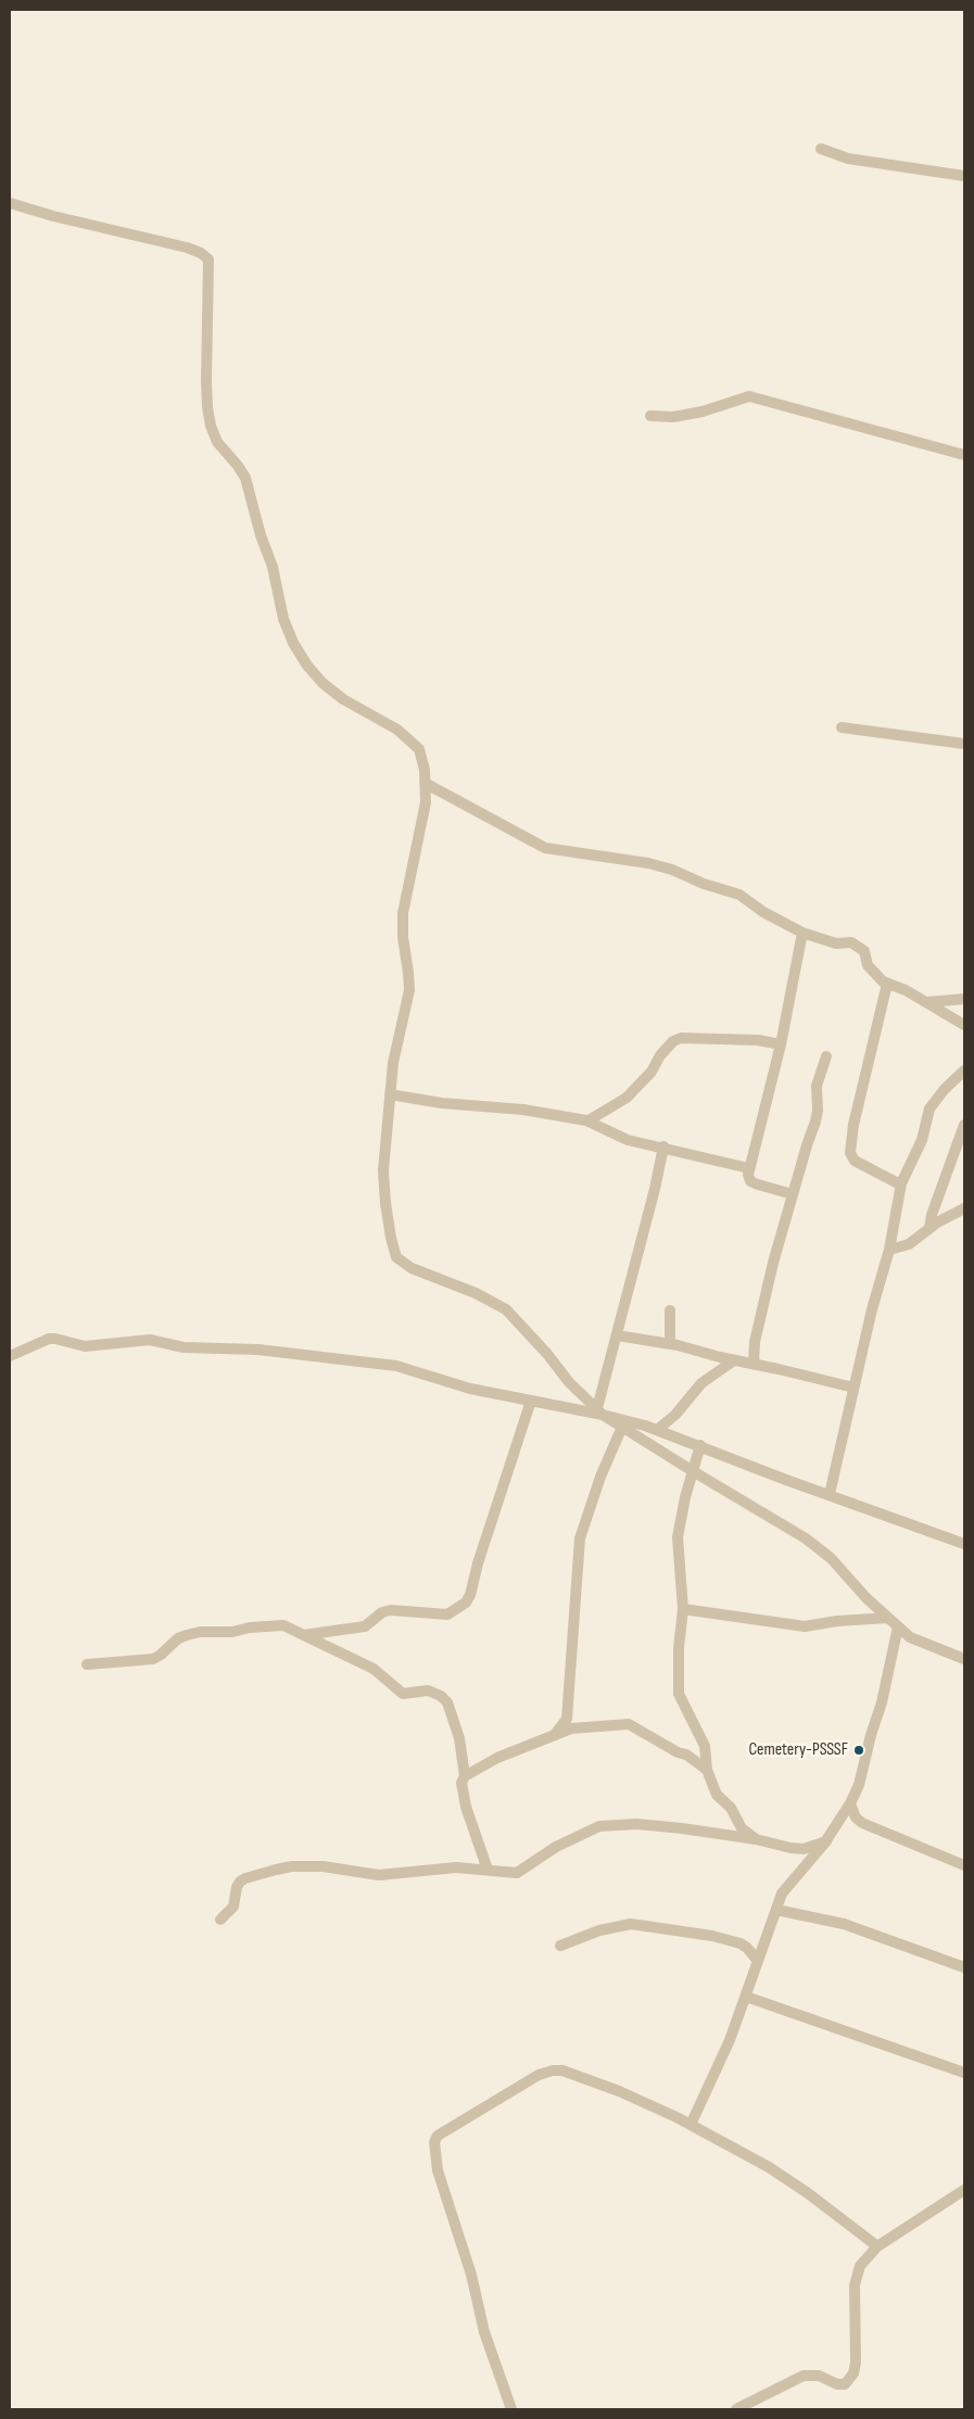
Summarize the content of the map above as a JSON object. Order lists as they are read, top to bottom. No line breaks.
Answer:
{"places":["Cemetery-PSSSF"]}
